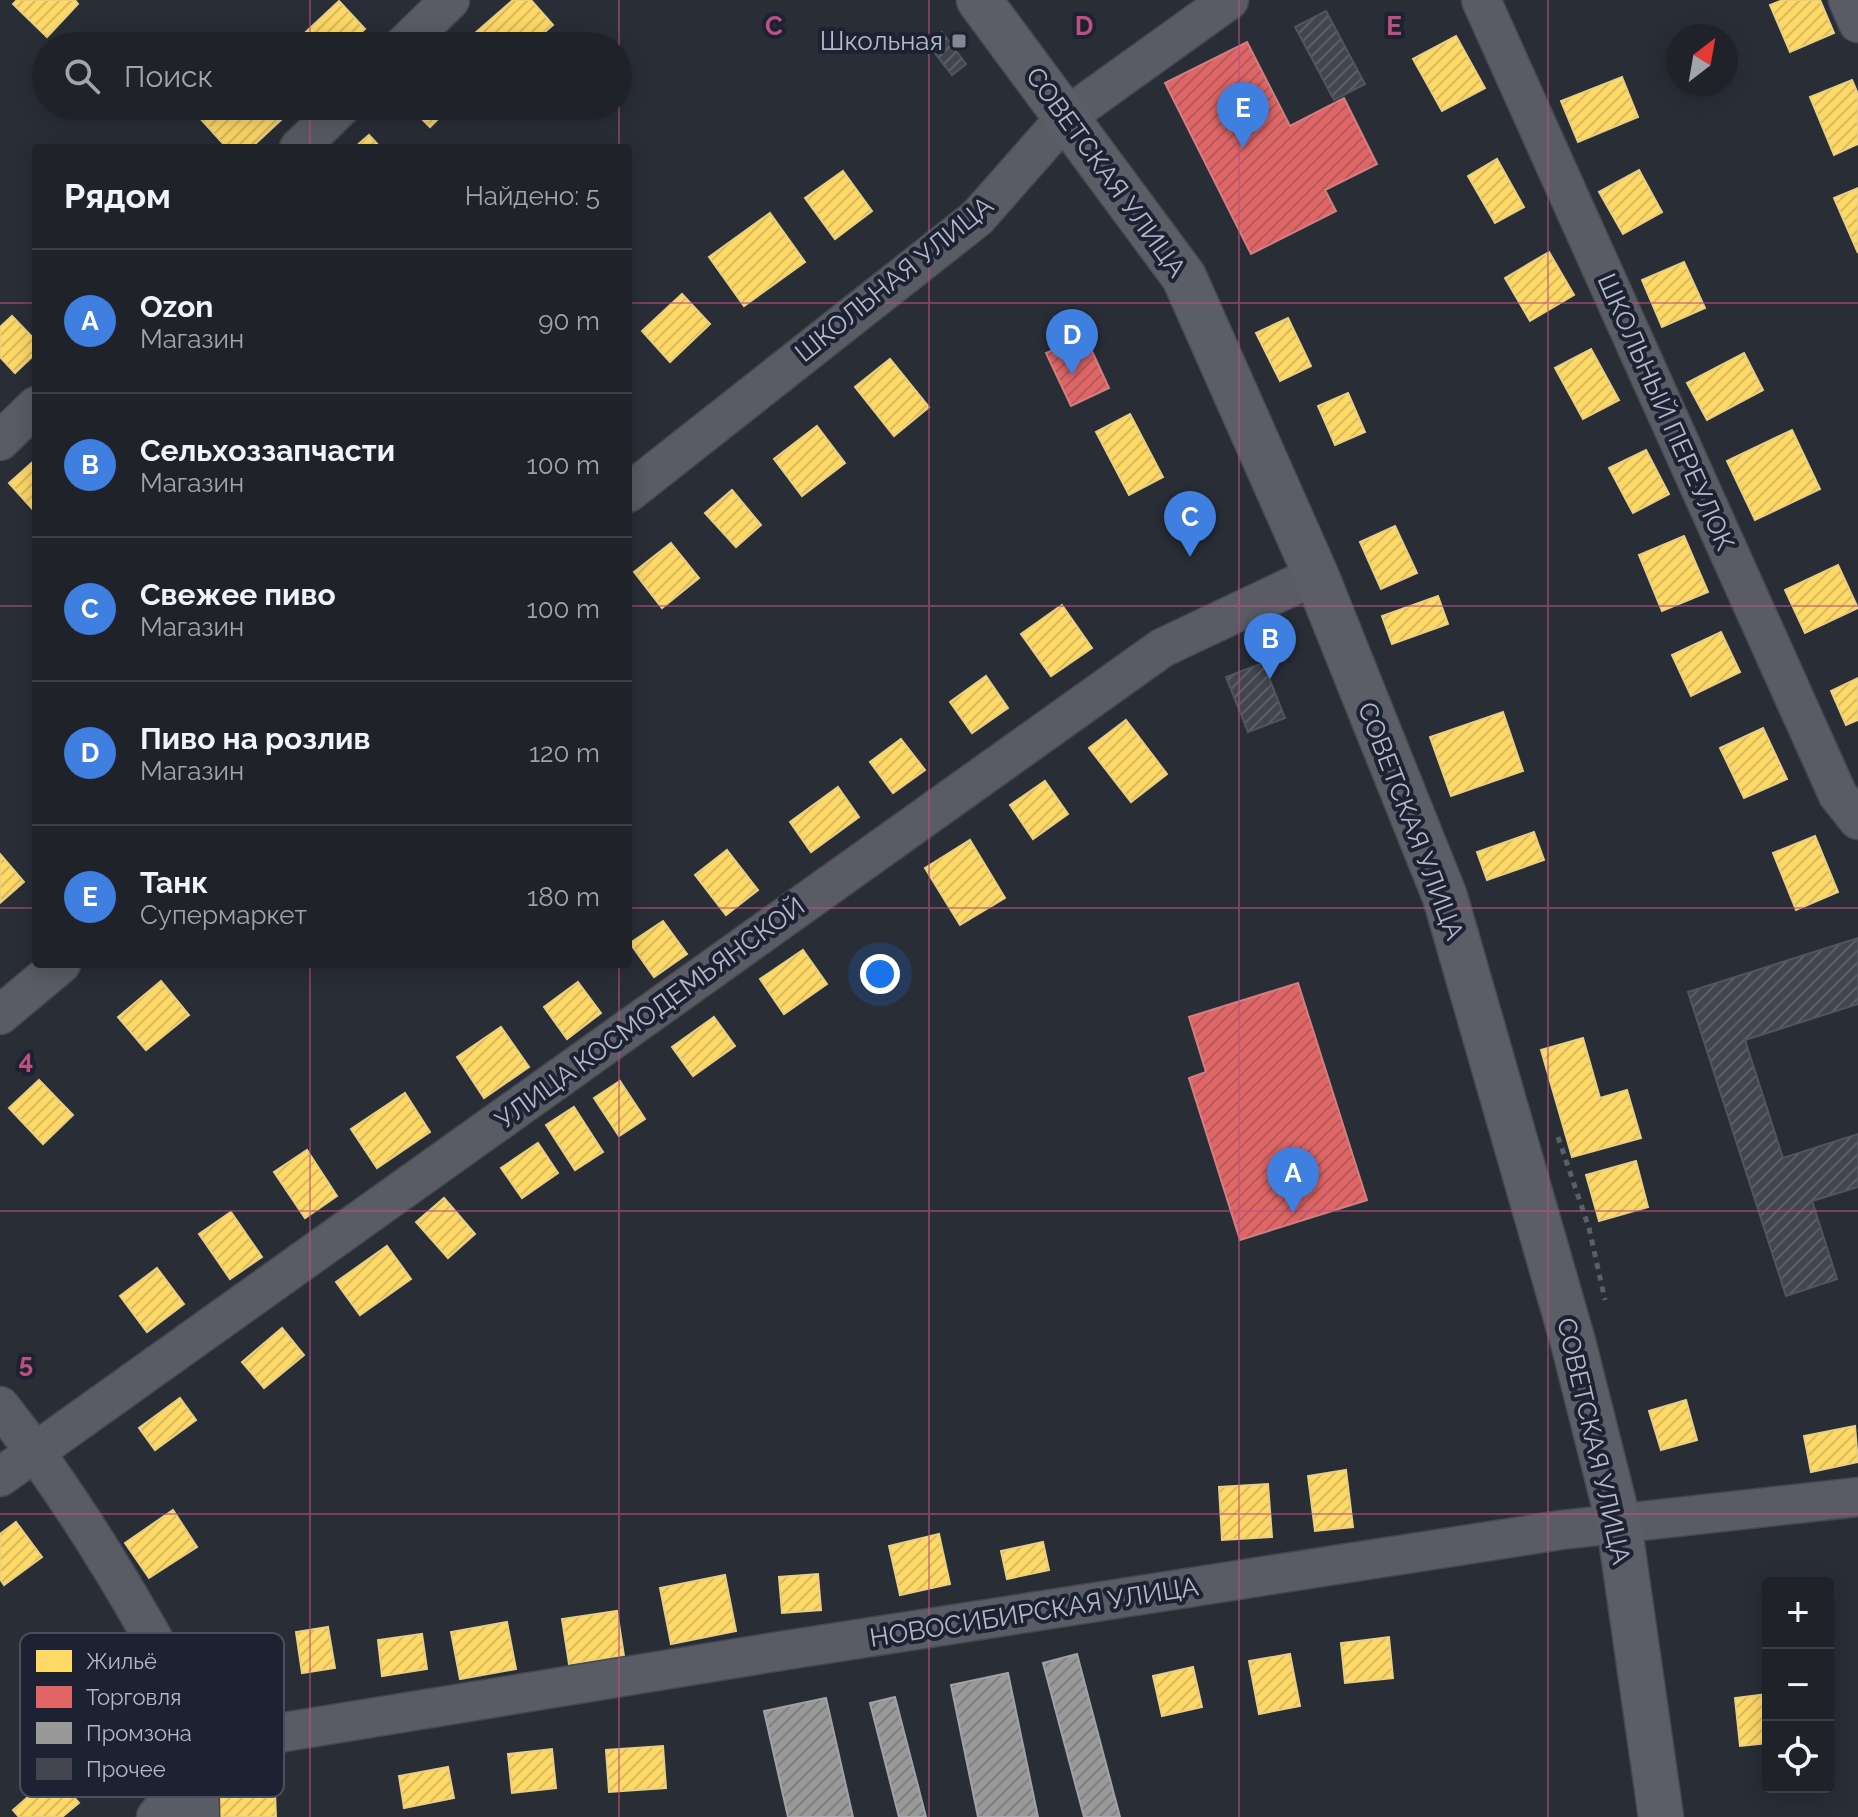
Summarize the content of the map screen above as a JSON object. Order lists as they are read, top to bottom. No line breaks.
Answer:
{"streets":{"main road":["СОВЕТСКАЯ УЛИЦА"],"street":["ШКОЛЬНАЯ УЛИЦА","ШКОЛЬНЫЙ ПЕРЕУЛОК","УЛИЦА КОСМОДЕМЬЯНСКОЙ","НОВОСИБИРСКАЯ УЛИЦА"]},"crossings":[["СОВЕТСКАЯ УЛИЦА","ШКОЛЬНАЯ УЛИЦА"],["СОВЕТСКАЯ УЛИЦА","УЛИЦА КОСМОДЕМЬЯНСКОЙ"],["СОВЕТСКАЯ УЛИЦА","НОВОСИБИРСКАЯ УЛИЦА"]],"places":{"transit":["Школьная"]},"legend":["Жильё","Торговля","Промзона","Прочее"],"north":"top right","page":{"search":"Поиск","pins":["E","D","C","B","A"],"heading":["Рядом","Найдено: 5"],"list":[{"mark":"A","name":"Ozon","note":"Магазин","value":"90 m"},{"mark":"B","name":"Сельхоззапчасти","note":"Магазин","value":"100 m"},{"mark":"C","name":"Свежее пиво","note":"Магазин","value":"100 m"},{"mark":"D","name":"Пиво на розлив","note":"Магазин","value":"120 m"},{"mark":"E","name":"Танк","note":"Супермаркет","value":"180 m"}],"map_buttons":["+","−"]},"grid":{"columns":["C","D","E"],"rows":["4","5"]}}
